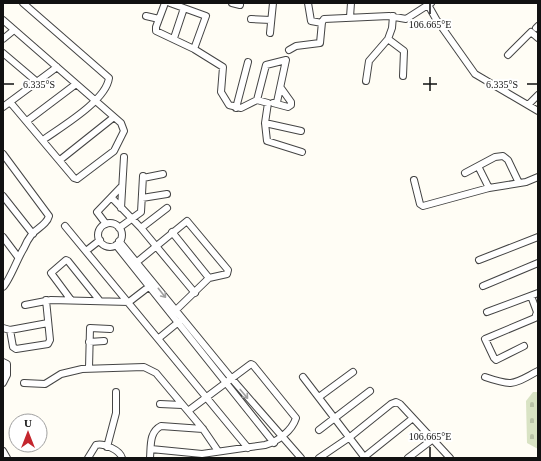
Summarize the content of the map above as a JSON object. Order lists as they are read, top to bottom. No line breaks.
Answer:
{"north":"top","coordinates":["106.665°E","6.335°S"]}
